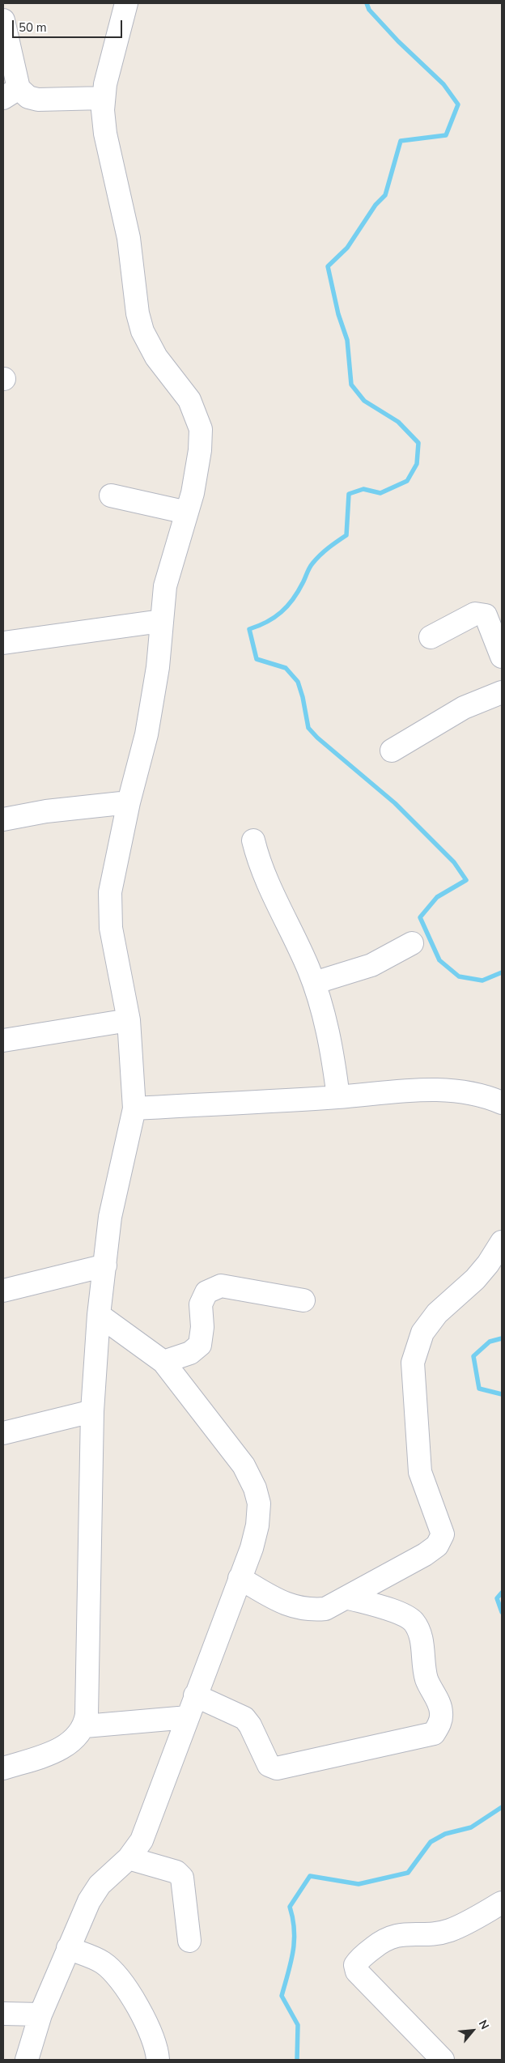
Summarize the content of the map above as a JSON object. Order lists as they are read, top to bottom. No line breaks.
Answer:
{"scale_bar":"50 m","north":"top right"}
